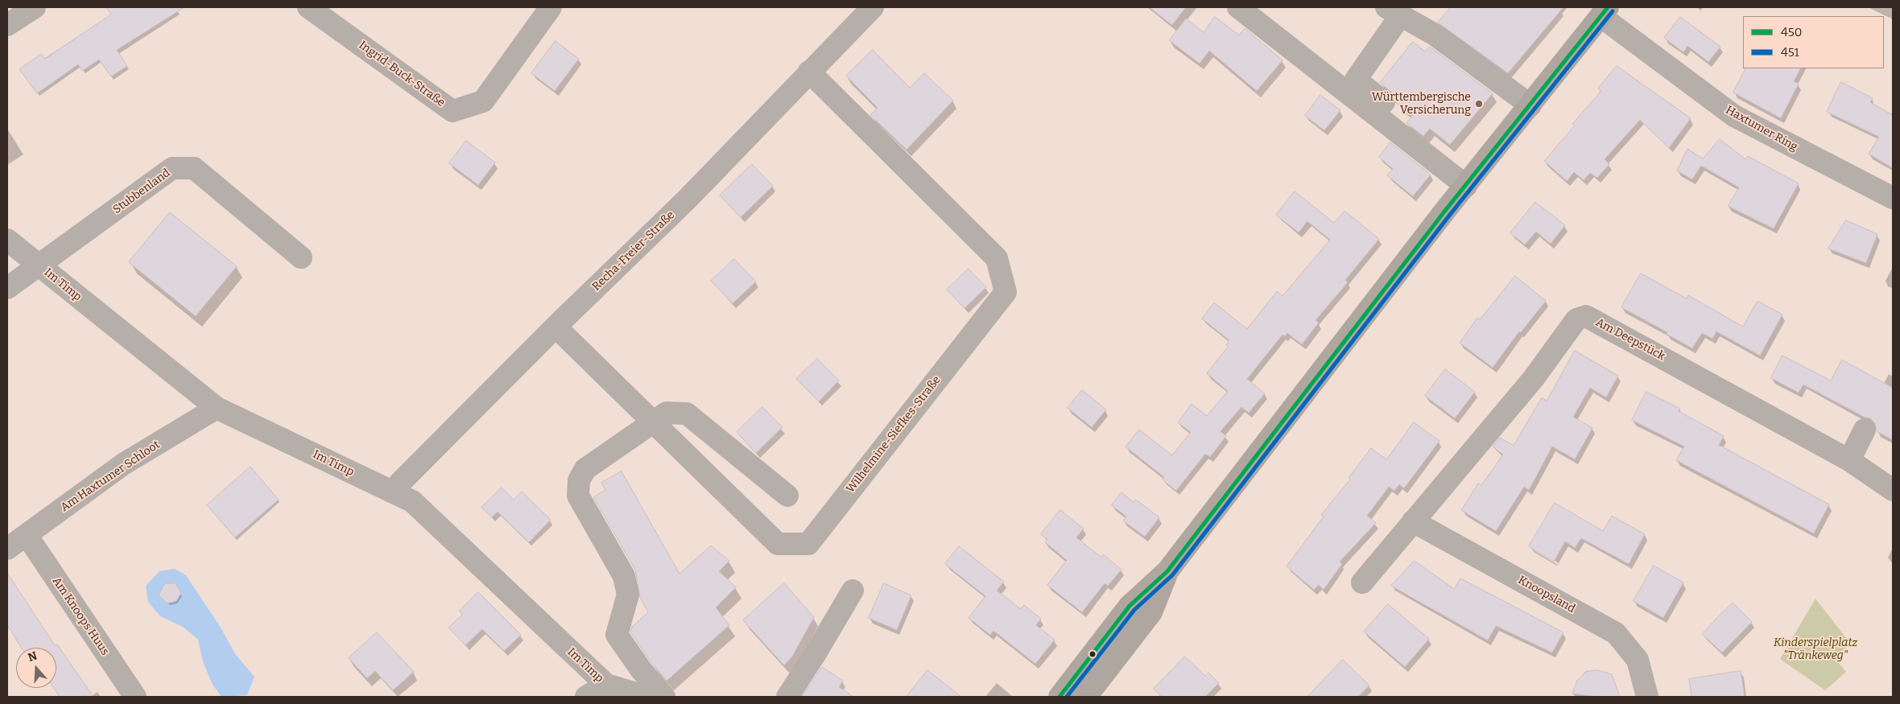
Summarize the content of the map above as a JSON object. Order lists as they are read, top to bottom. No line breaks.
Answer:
{"streets":{"street":["Ingrid-Buck-Straße","Haxtumer Ring","Stubbenland","Recha-Freier-Straße","Im Timp","Am Deepstück","Wilhelmine-Siefkes-Straße","Am Haxtumer Schloot","Knoopsland","Am Knoops Huus"]},"crossings":[["Stubbenland","Im Timp"],["Recha-Freier-Straße","Im Timp"],["Recha-Freier-Straße","Wilhelmine-Siefkes-Straße"],["Im Timp","Am Haxtumer Schloot"],["Am Deepstück","Knoopsland"],["Am Haxtumer Schloot","Am Knoops Huus"]],"parks":["Kinderspielplatz \"Tränkeweg\""],"places":["Württembergische Versicherung"],"lines":["transit line 450","transit line 451"],"legend":["450","451"],"north":"top"}
